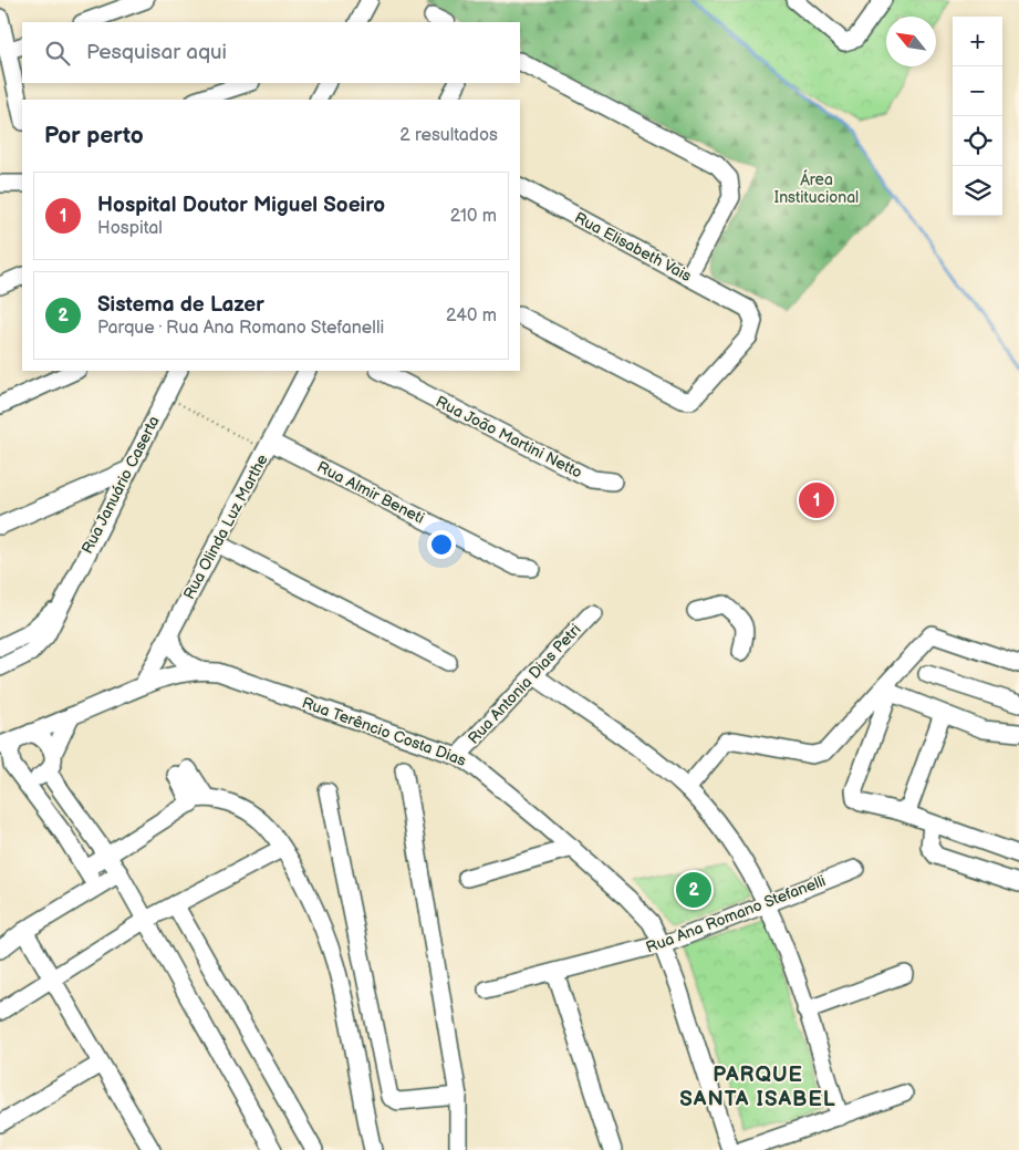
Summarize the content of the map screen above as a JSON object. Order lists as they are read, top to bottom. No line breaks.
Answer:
{"streets":{"street":["Rua Elisabeth Vais","Rua João Martini Netto","Rua Januário Caserta","Rua Almir Beneti","Rua Olinda Luz Marthe","Rua Antonia Dias Petri","Rua Terêncio Costa Dias","Rua Ana Romano Stefanelli"]},"crossings":[["Rua Almir Beneti","Rua Olinda Luz Marthe"],["Rua Olinda Luz Marthe","Rua Terêncio Costa Dias"],["Rua Antonia Dias Petri","Rua Terêncio Costa Dias"],["Rua Terêncio Costa Dias","Rua Ana Romano Stefanelli"]],"districts":["PARQUE SANTA ISABEL"],"parks":["Área Institucional"],"north":"top left","page":{"map_buttons":["+","−"],"search":"Pesquisar aqui","heading":["Por perto","2 resultados"],"list":[{"mark":"1","name":"Hospital Doutor Miguel Soeiro","note":"Hospital","value":"210 m"},{"mark":"2","name":"Sistema de Lazer","note":"Parque · Rua Ana Romano Stefanelli","value":"240 m"}],"pins":["1","2"]}}
